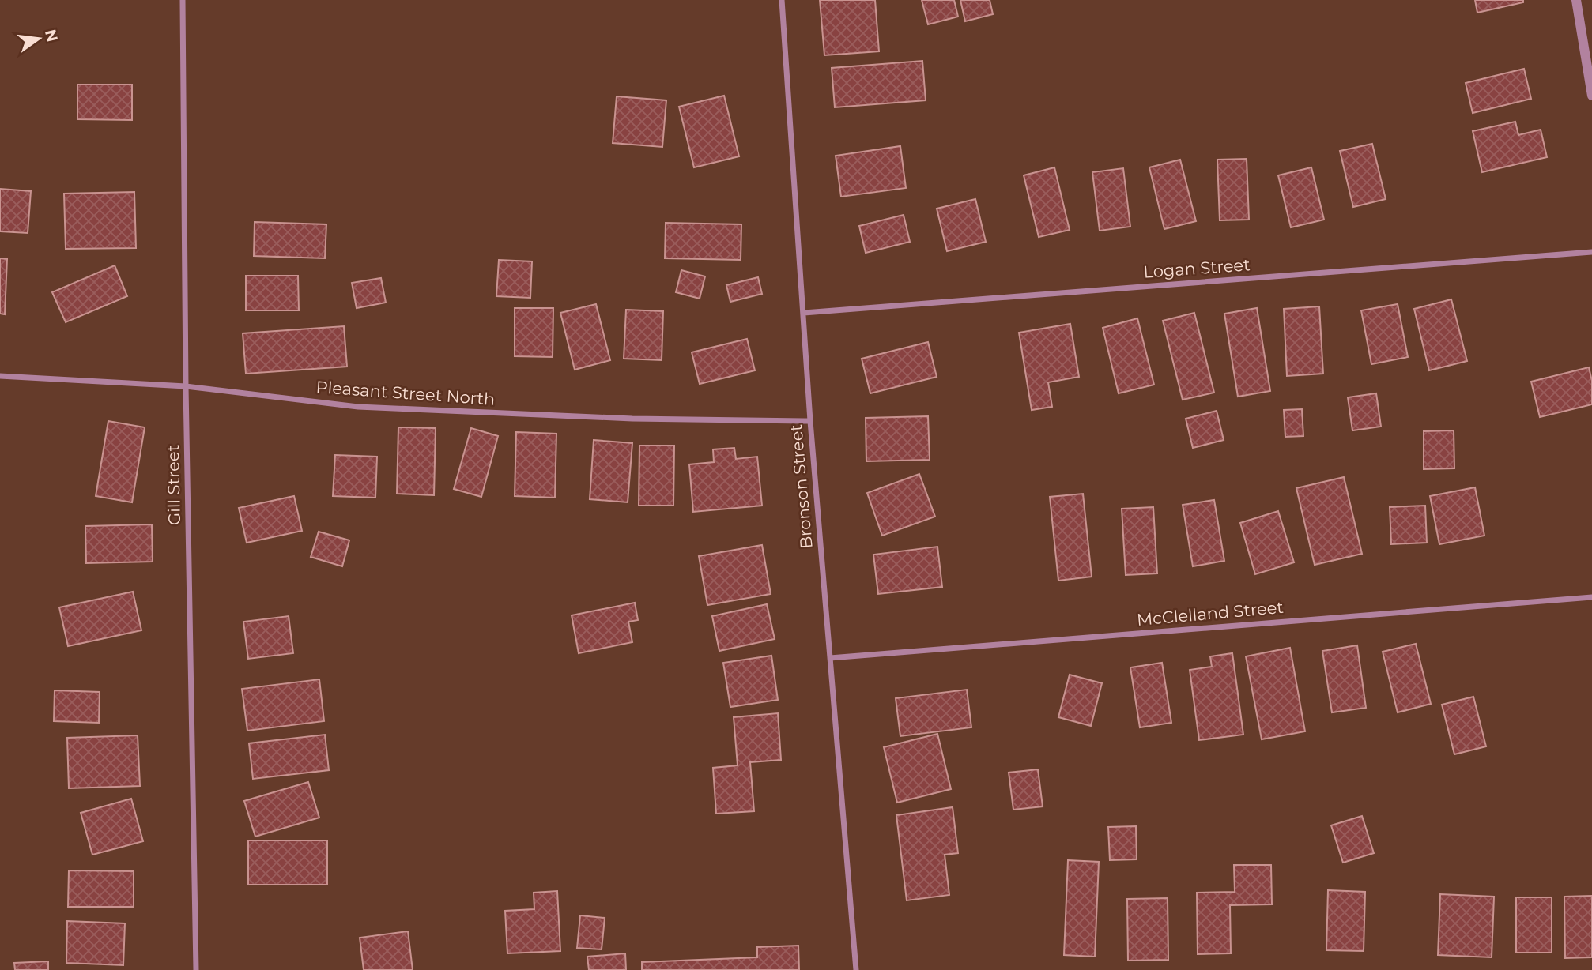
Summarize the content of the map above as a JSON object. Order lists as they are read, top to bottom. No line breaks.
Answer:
{"streets":{"street":["Logan Street","Pleasant Street North","Gill Street","Bronson Street","McClelland Street"]},"crossings":[["Logan Street","Bronson Street"],["Pleasant Street North","Gill Street"],["Pleasant Street North","Bronson Street"],["Bronson Street","McClelland Street"]],"north":"right"}
